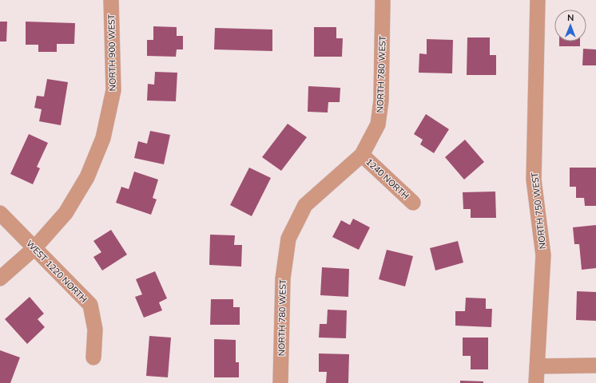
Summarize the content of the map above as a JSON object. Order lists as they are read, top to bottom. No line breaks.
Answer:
{"streets":{"street":["NORTH 900 WEST","NORTH 780 WEST","1240 NORTH","NORTH 750 WEST","WEST 1220 NORTH"]},"crossings":[["NORTH 900 WEST","WEST 1220 NORTH"],["NORTH 780 WEST","1240 NORTH"]],"north":"top"}
